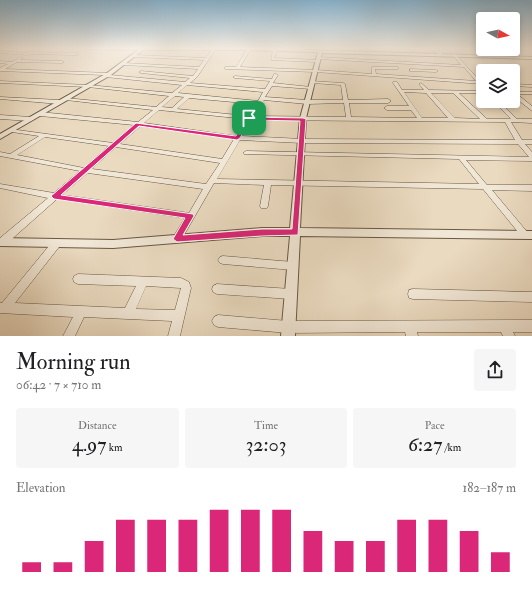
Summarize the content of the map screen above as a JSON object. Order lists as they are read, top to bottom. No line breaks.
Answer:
{"north":"right","page":{"heading":["Morning run","06:42 · 7 × 710 m"],"stats":[["Distance","4.97 km"],["Time","32:03"],["Pace","6:27 /km"]],"chart":["Elevation","182–187 m"]}}
